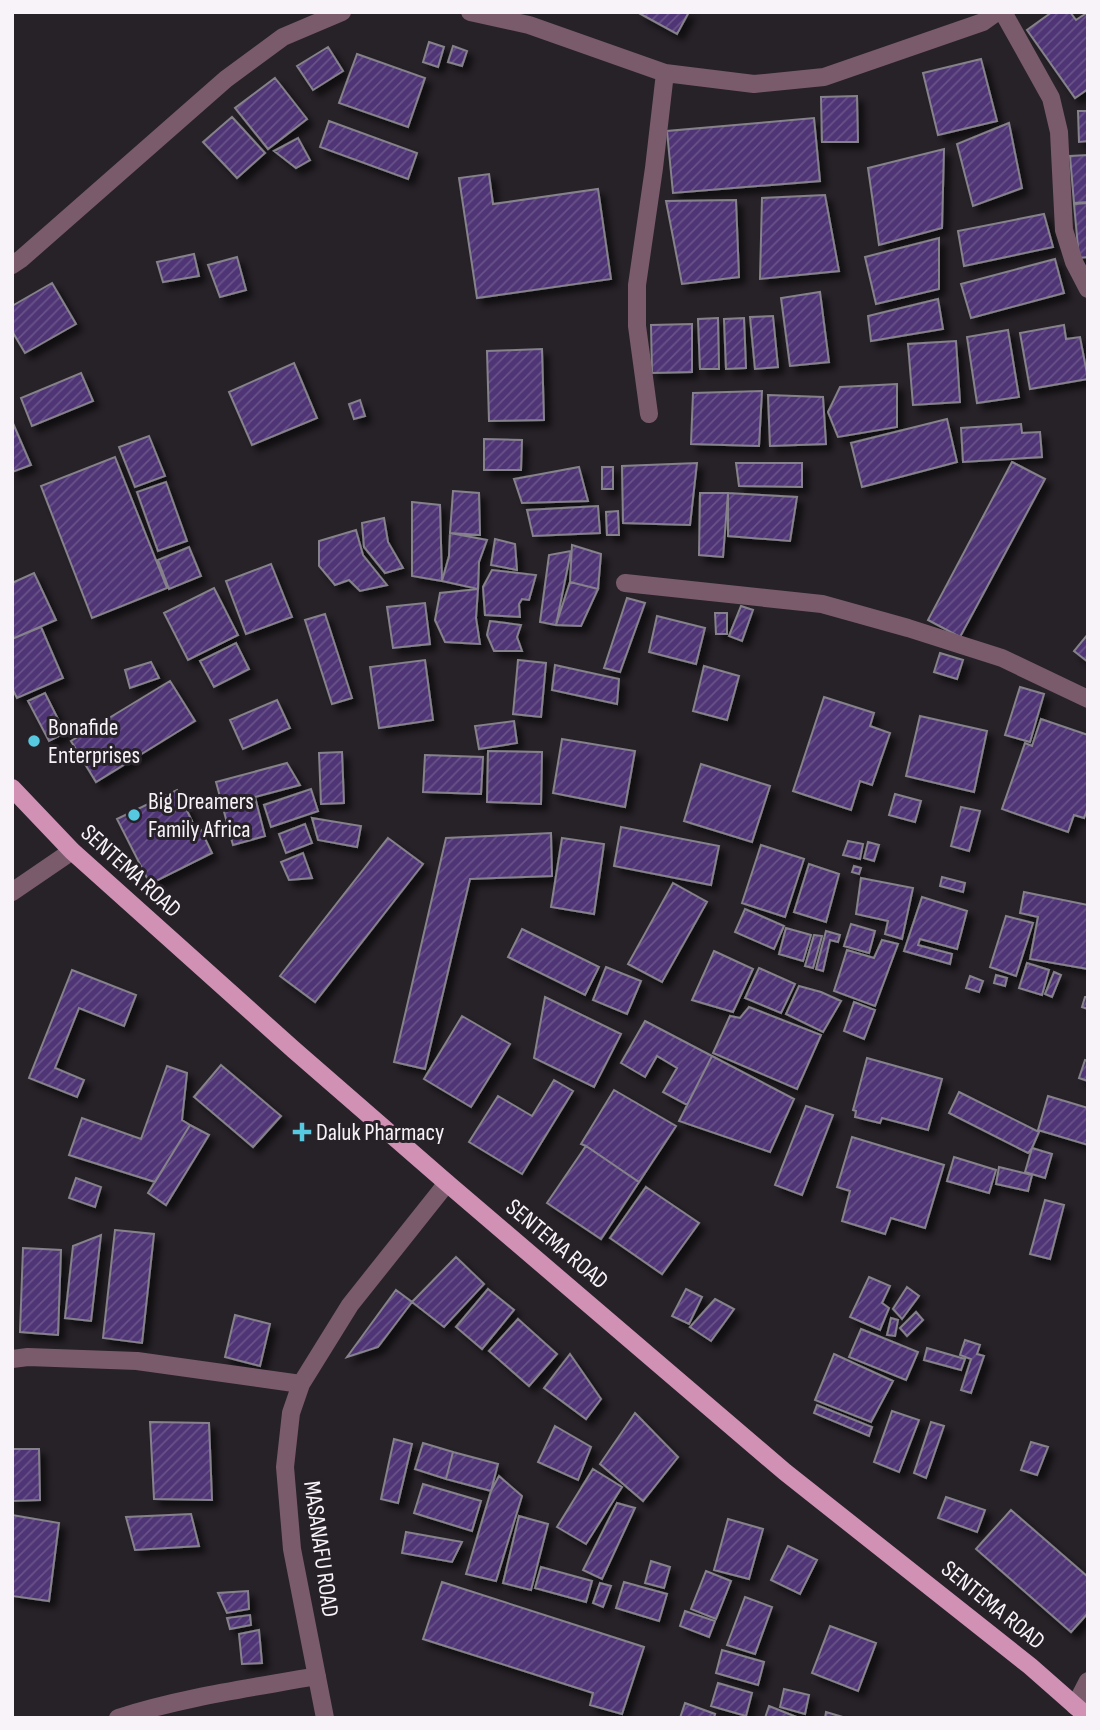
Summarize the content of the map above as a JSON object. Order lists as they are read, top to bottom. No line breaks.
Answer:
{"streets":{"main road":["SENTEMA ROAD"],"street":["MASANAFU ROAD"]},"crossings":[["SENTEMA ROAD","MASANAFU ROAD"]],"places":{"other":["Bonafide Enterprises","Big Dreamers Family Africa"],"health":["Daluk Pharmacy"]}}
